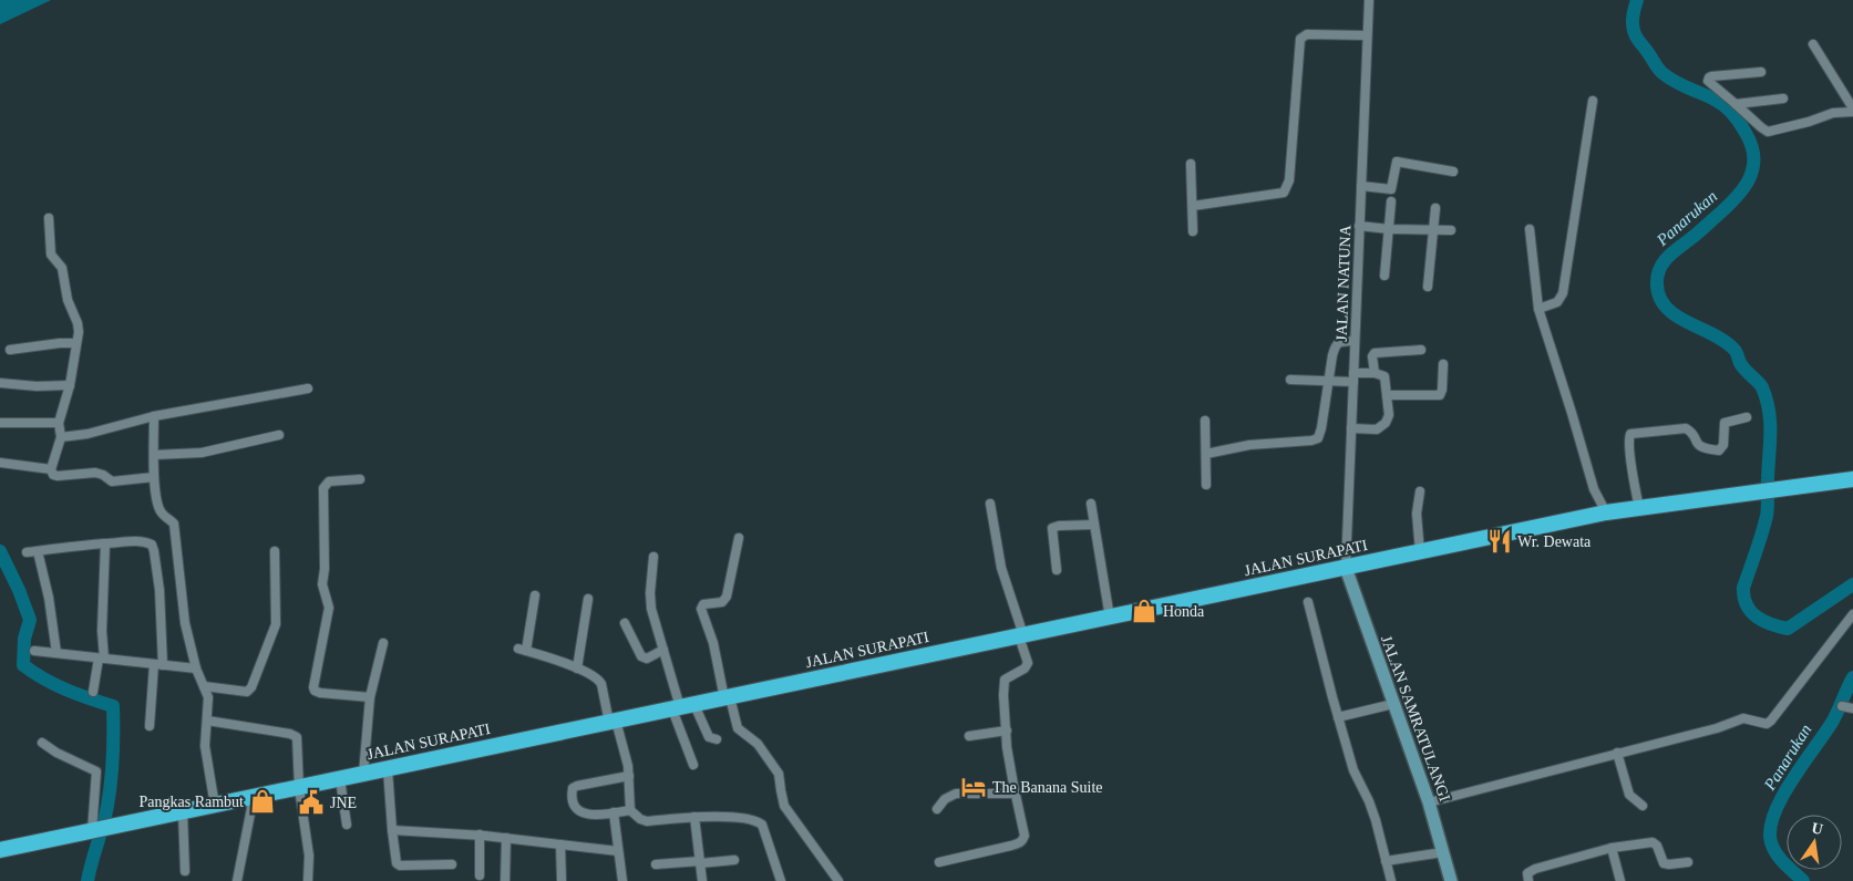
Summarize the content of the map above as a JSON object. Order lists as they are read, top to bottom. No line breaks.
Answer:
{"streets":{"highway":["JALAN SURAPATI"],"main road":["JALAN SAMRATULANGI"],"street":["JALAN NATUNA"]},"crossings":[["JALAN NATUNA","JALAN SURAPATI"],["JALAN NATUNA","JALAN SAMRATULANGI"],["JALAN SURAPATI","JALAN SAMRATULANGI"]],"water":["Panarukan"],"places":{"restaurant":["Wr. Dewata"],"shop":["Honda","Pangkas Rambut"],"hotel":["The Banana Suite"],"public building":["JNE"]},"north":"top"}
